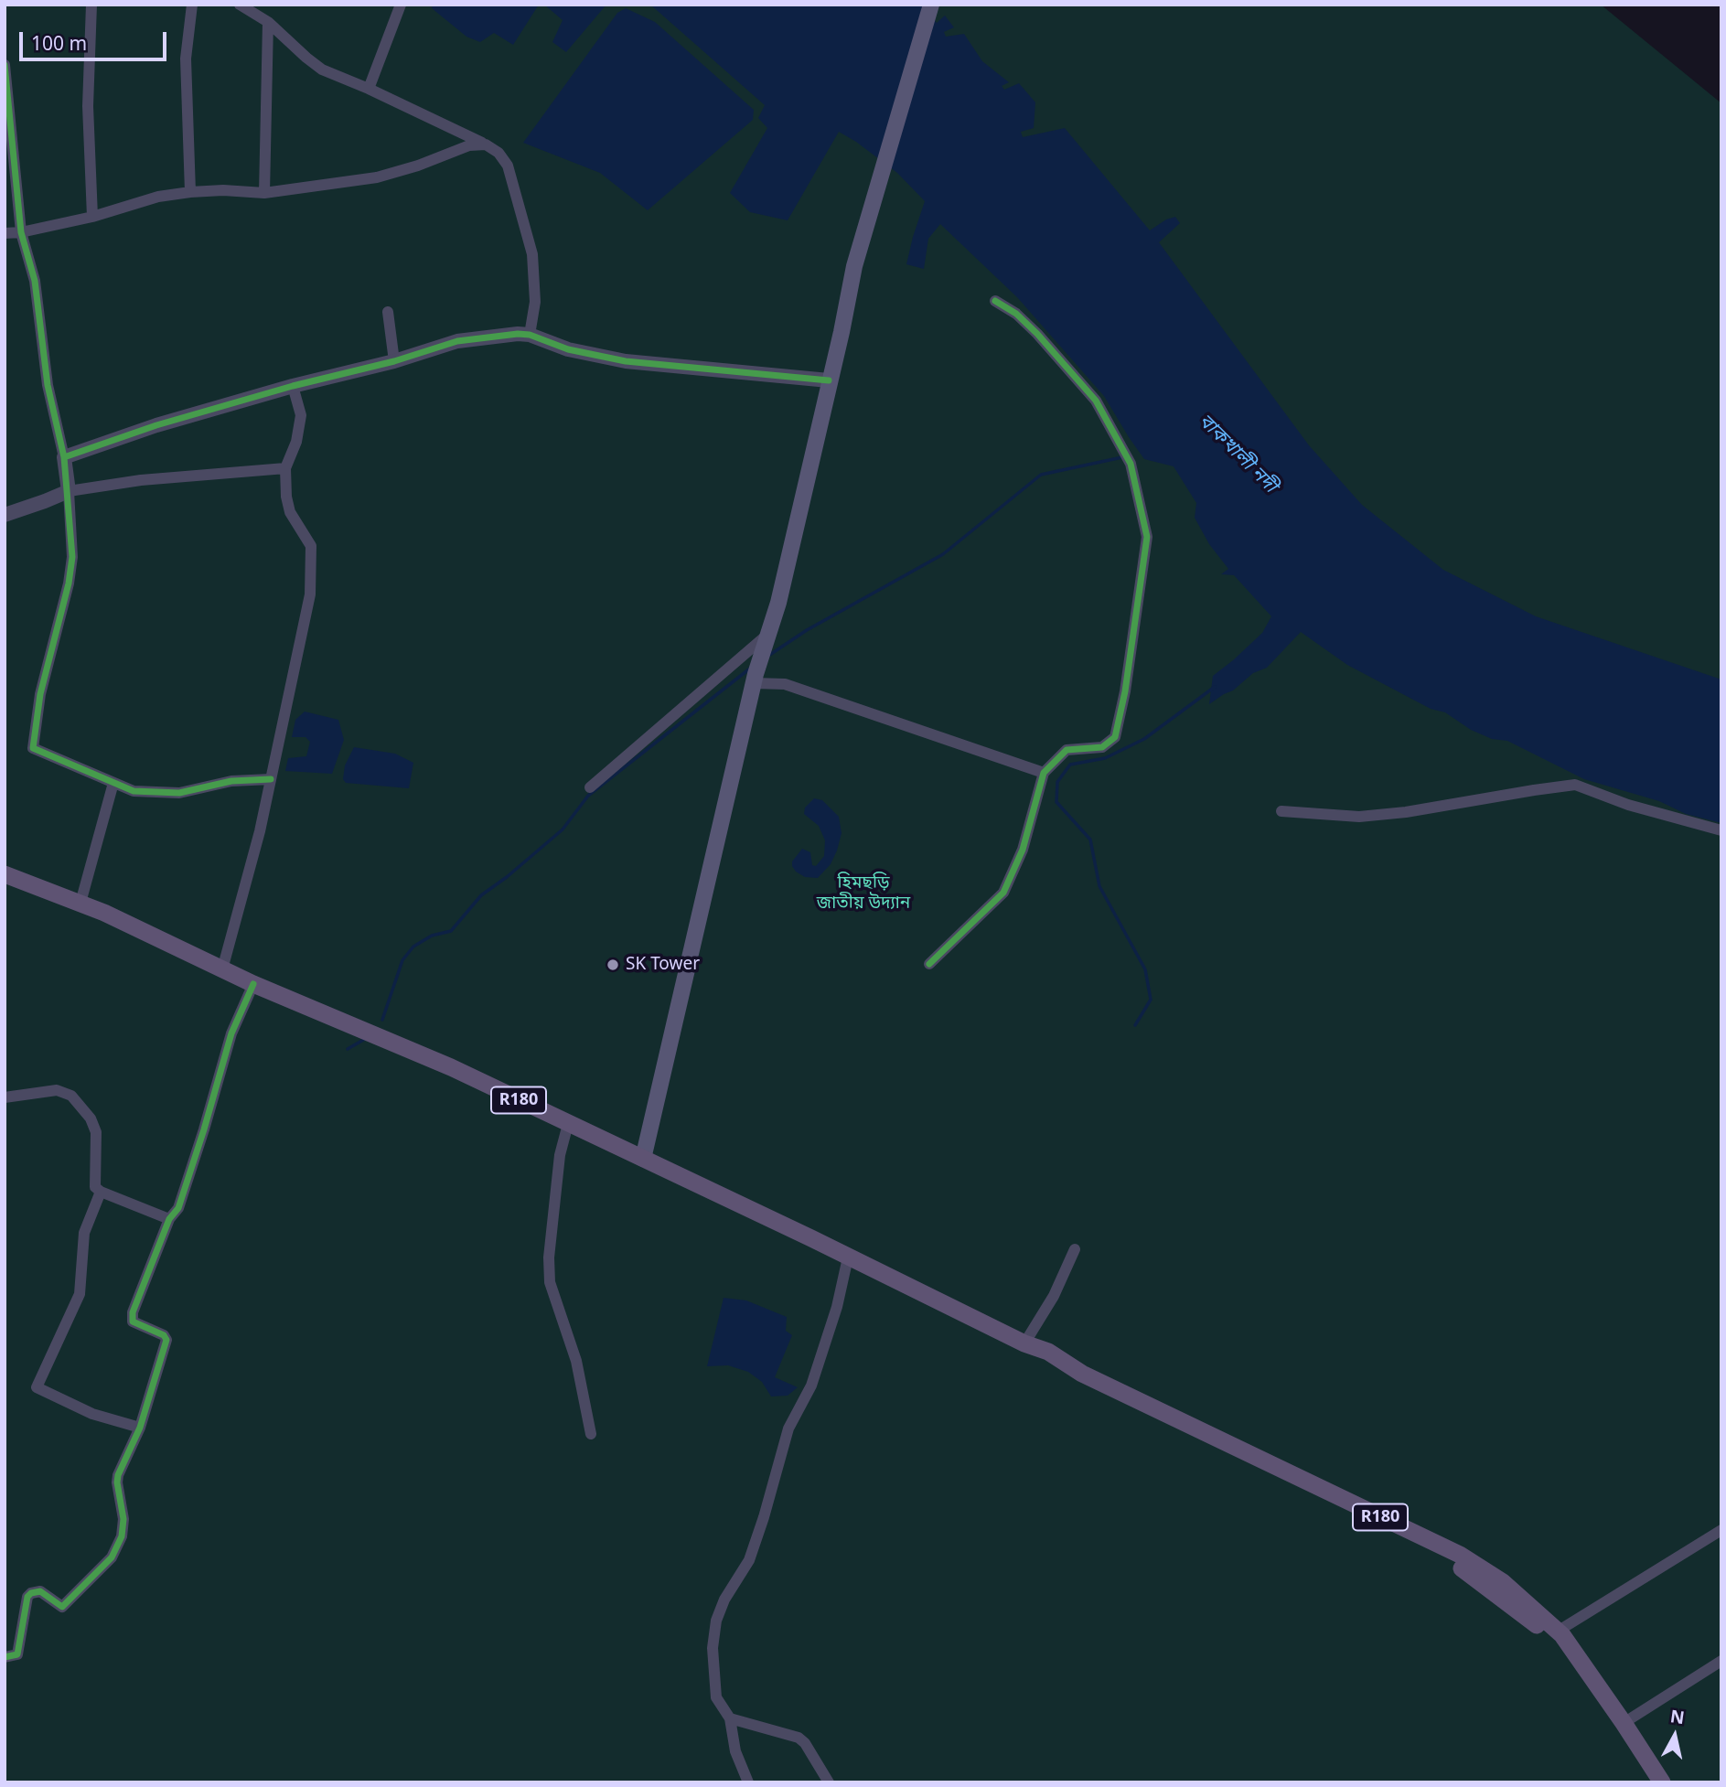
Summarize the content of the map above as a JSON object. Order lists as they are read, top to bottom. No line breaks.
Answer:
{"streets":{"main road":["R180"]},"water":["বাকখালী নদী"],"parks":["হিমছড়ি জাতীয় উদ্যান"],"places":["SK Tower"],"scale_bar":"100 m","north":"top"}
